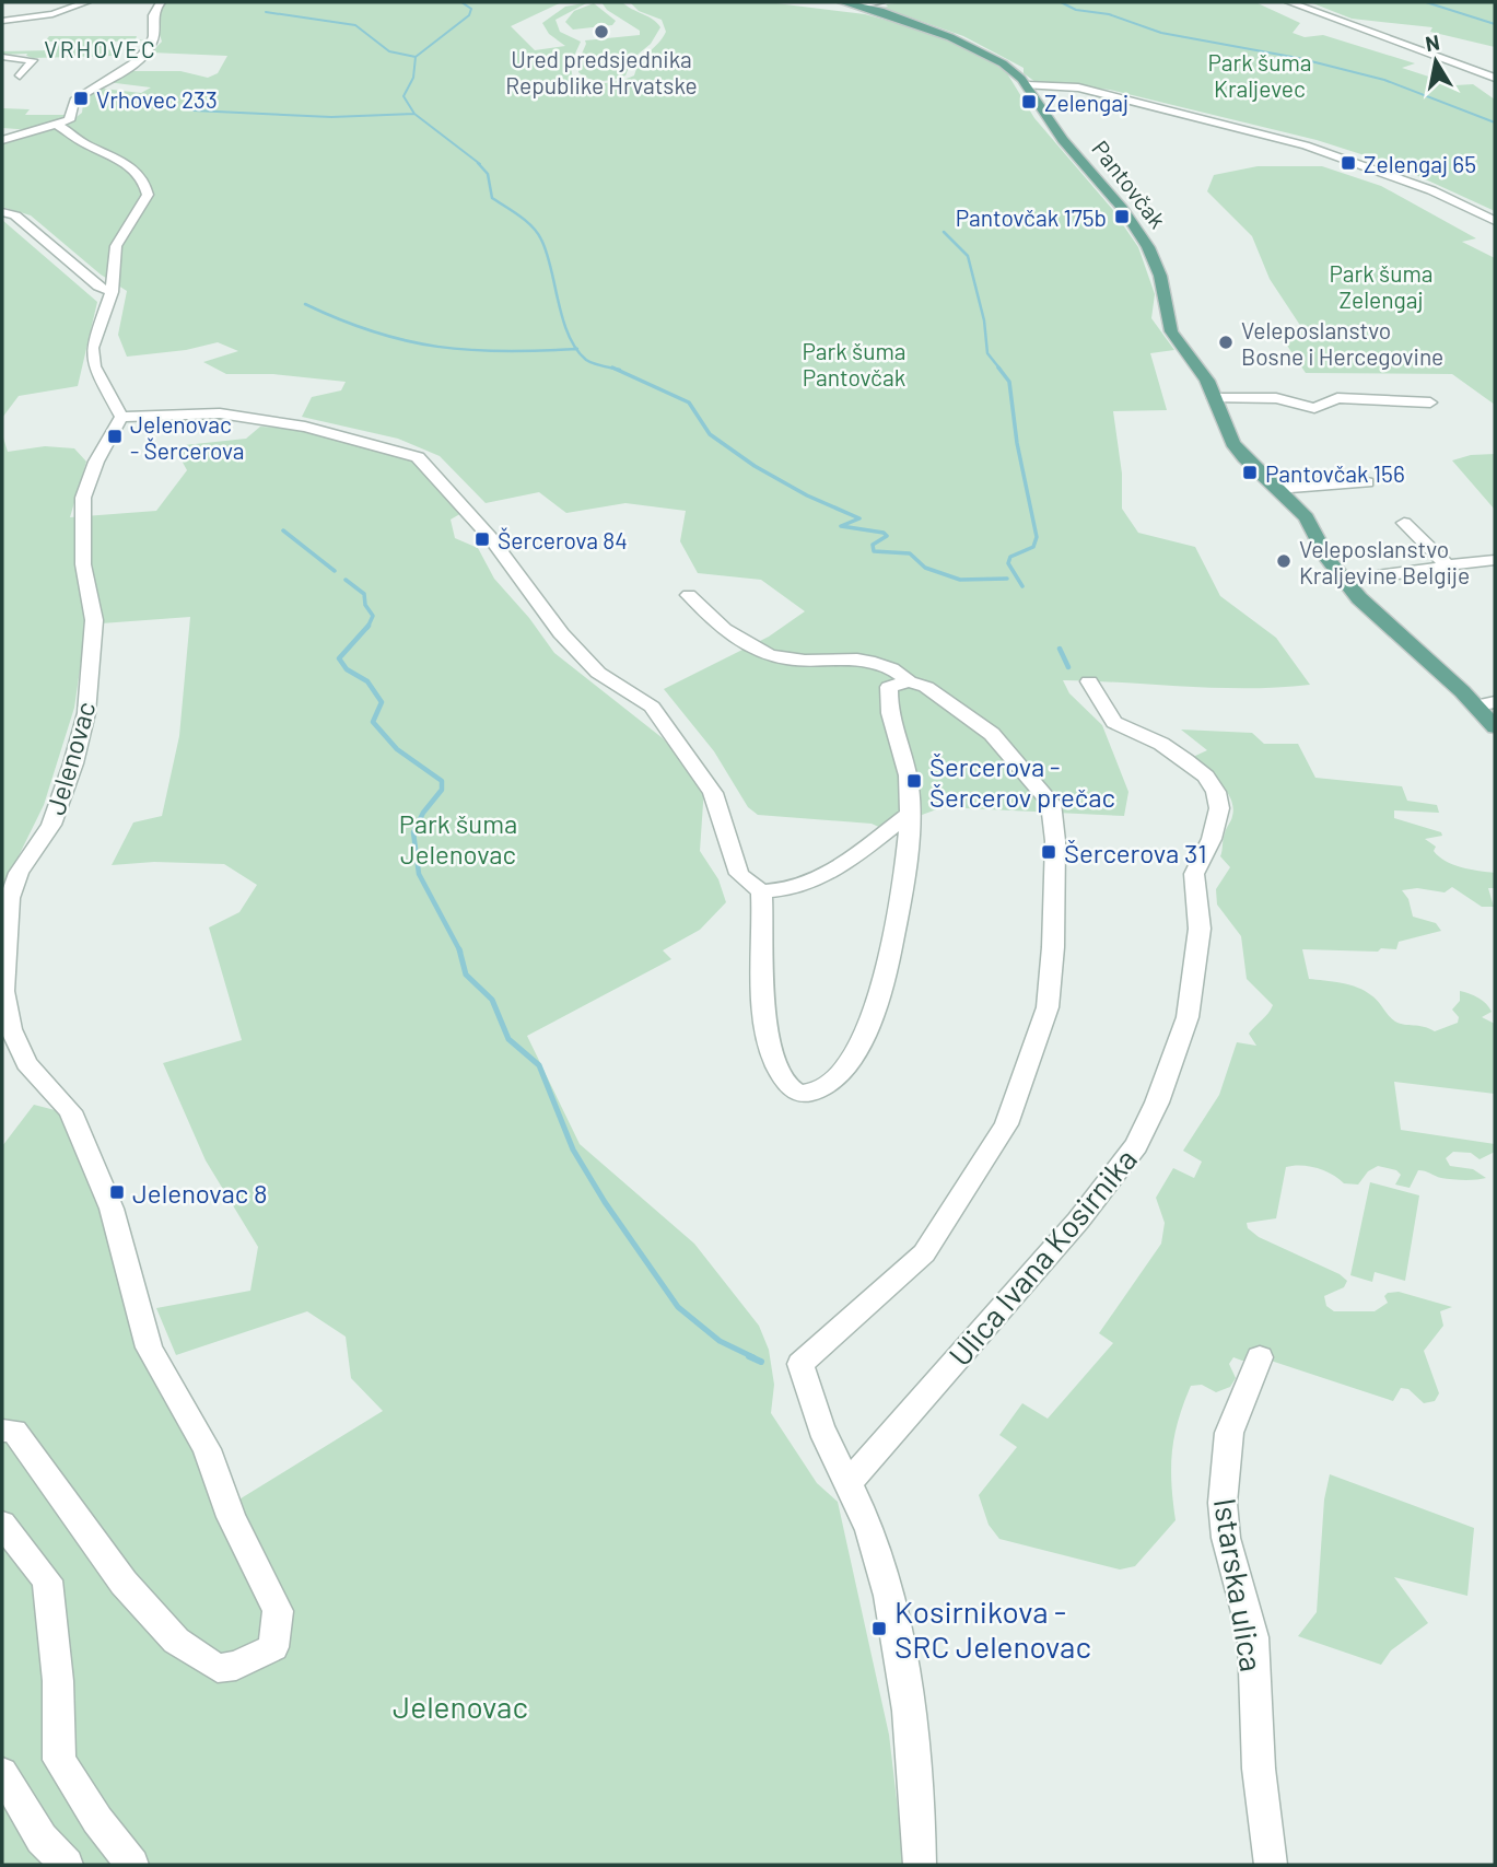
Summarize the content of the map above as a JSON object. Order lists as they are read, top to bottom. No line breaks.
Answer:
{"streets":{"main road":["Pantovčak"],"street":["Jelenovac","Ulica Ivana Kosirnika","Istarska ulica"]},"districts":["VRHOVEC"],"parks":["Park šuma Kraljevec","Park šuma Zelengaj","Park šuma Pantovčak","Park šuma Jelenovac","Jelenovac"],"places":{"other":["Ured predsjednika Republike Hrvatske","Veleposlanstvo Bosne i Hercegovine","Veleposlanstvo Kraljevine Belgije"],"transit":["Vrhovec 233","Zelengaj","Zelengaj 65","Pantovčak 175b","Jelenovac - Šercerova","Pantovčak 156","Šercerova 84","Šercerova - Šercerov prečac","Šercerova 31","Jelenovac 8","Kosirnikova - SRC Jelenovac"]},"north":"top"}
